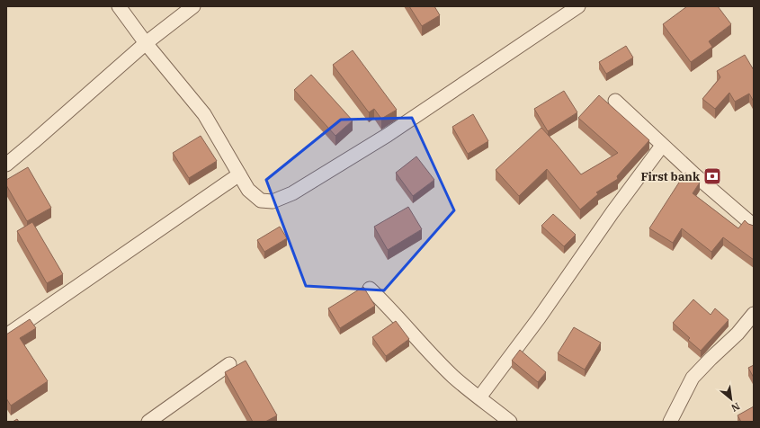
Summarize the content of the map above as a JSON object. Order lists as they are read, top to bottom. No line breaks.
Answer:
{"places":{"bank":["First bank"]},"north":"bottom right"}
